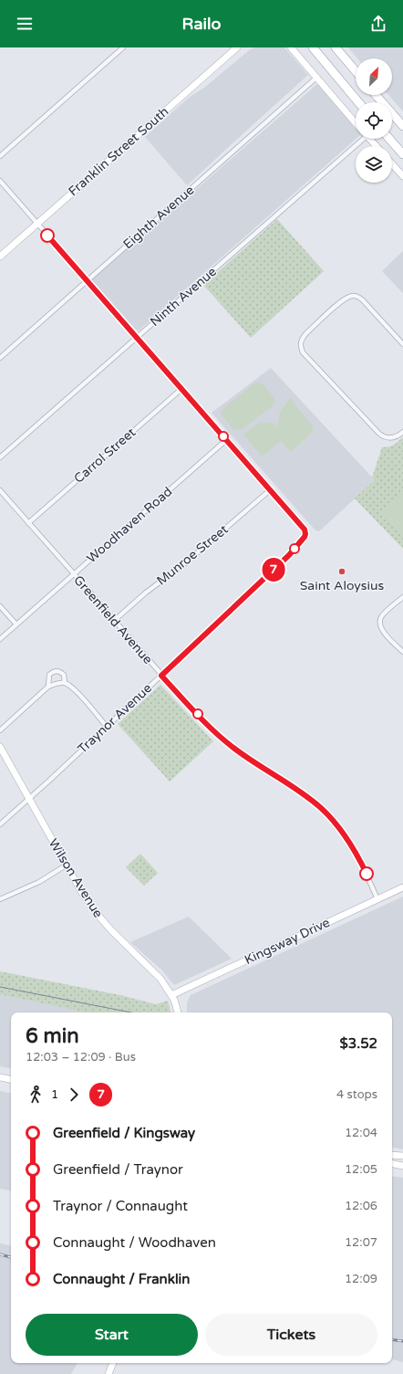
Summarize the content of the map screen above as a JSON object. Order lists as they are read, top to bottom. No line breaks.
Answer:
{"streets":{"street":["Franklin Street South","Eighth Avenue","Ninth Avenue","Carrol Street","Woodhaven Road","Munroe Street","Greenfield Avenue","Traynor Avenue","Wilson Avenue","Kingsway Drive"]},"crossings":[["Carrol Street","Greenfield Avenue"],["Woodhaven Road","Greenfield Avenue"],["Munroe Street","Greenfield Avenue"],["Munroe Street","Traynor Avenue"],["Greenfield Avenue","Traynor Avenue"],["Greenfield Avenue","Kingsway Drive"],["Traynor Avenue","Wilson Avenue"],["Wilson Avenue","Kingsway Drive"]],"places":["Saint Aloysius"],"lines":["bus line 7"],"north":"top right","page":{"header":"Railo","on_map":"7","heading":["6 min","12:03 – 12:09 · Bus","$3.52"],"legs":["1","7","4 stops"],"list":[{"name":"Greenfield / Kingsway","value":"12:04"},{"name":"Greenfield / Traynor","value":"12:05"},{"name":"Traynor / Connaught","value":"12:06"},{"name":"Connaught / Woodhaven","value":"12:07"},{"name":"Connaught / Franklin","value":"12:09"}],"buttons":["Start","Tickets"]}}
